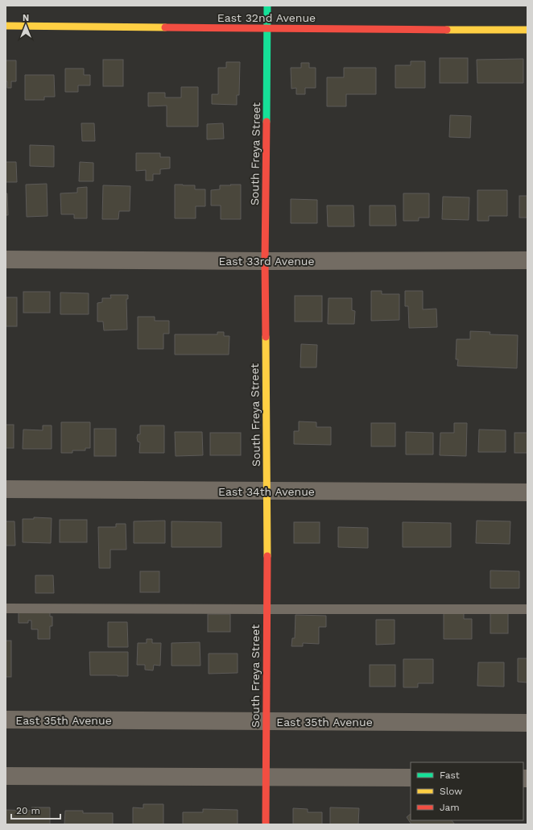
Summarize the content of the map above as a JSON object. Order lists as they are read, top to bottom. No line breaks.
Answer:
{"streets":{"main road":["East 32nd Avenue","South Freya Street"],"street":["East 33rd Avenue","East 34th Avenue","East 35th Avenue"]},"crossings":[["East 32nd Avenue","South Freya Street"],["South Freya Street","East 33rd Avenue"],["South Freya Street","East 34th Avenue"],["South Freya Street","East 35th Avenue"]],"legend":["Fast","Slow","Jam"],"scale_bar":"20 m","north":"top"}
